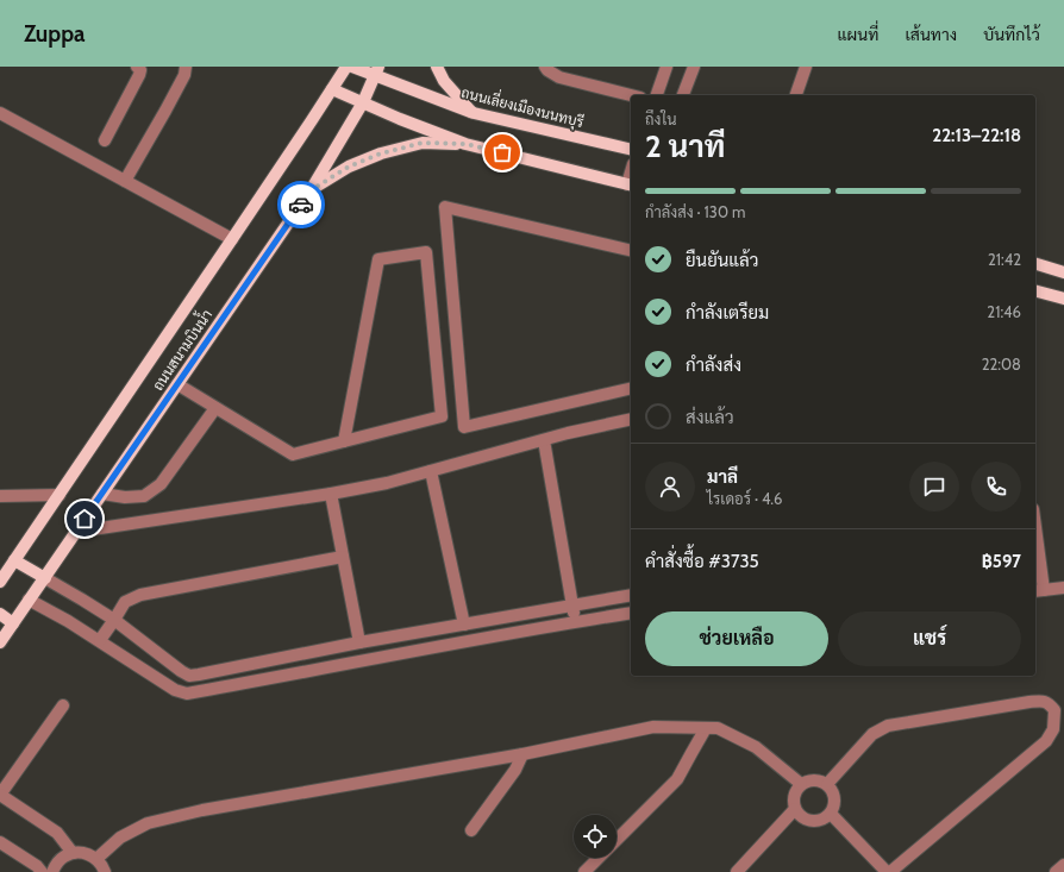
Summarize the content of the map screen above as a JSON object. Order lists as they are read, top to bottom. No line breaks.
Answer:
{"streets":{"main road":["ถนนเลี่ยงเมืองนนทบุรี","ถนนสนามบินน้ำ"]},"crossings":[["ถนนเลี่ยงเมืองนนทบุรี","ถนนสนามบินน้ำ"]],"page":{"header":"Zuppa","nav":["แผนที่","เส้นทาง","บันทึกไว้"],"heading":["2 นาที","ถึงใน","22:13–22:18"],"panel":["มาลี","ไรเดอร์ · 4.6","คำสั่งซื้อ #3735","฿597"],"bar":"กำลังส่ง · 130 m","list":[["ยืนยันแล้ว","21:42"],["กำลังเตรียม","21:46"],["กำลังส่ง","22:08"],"ส่งแล้ว"],"buttons":["ช่วยเหลือ","แชร์"]}}
